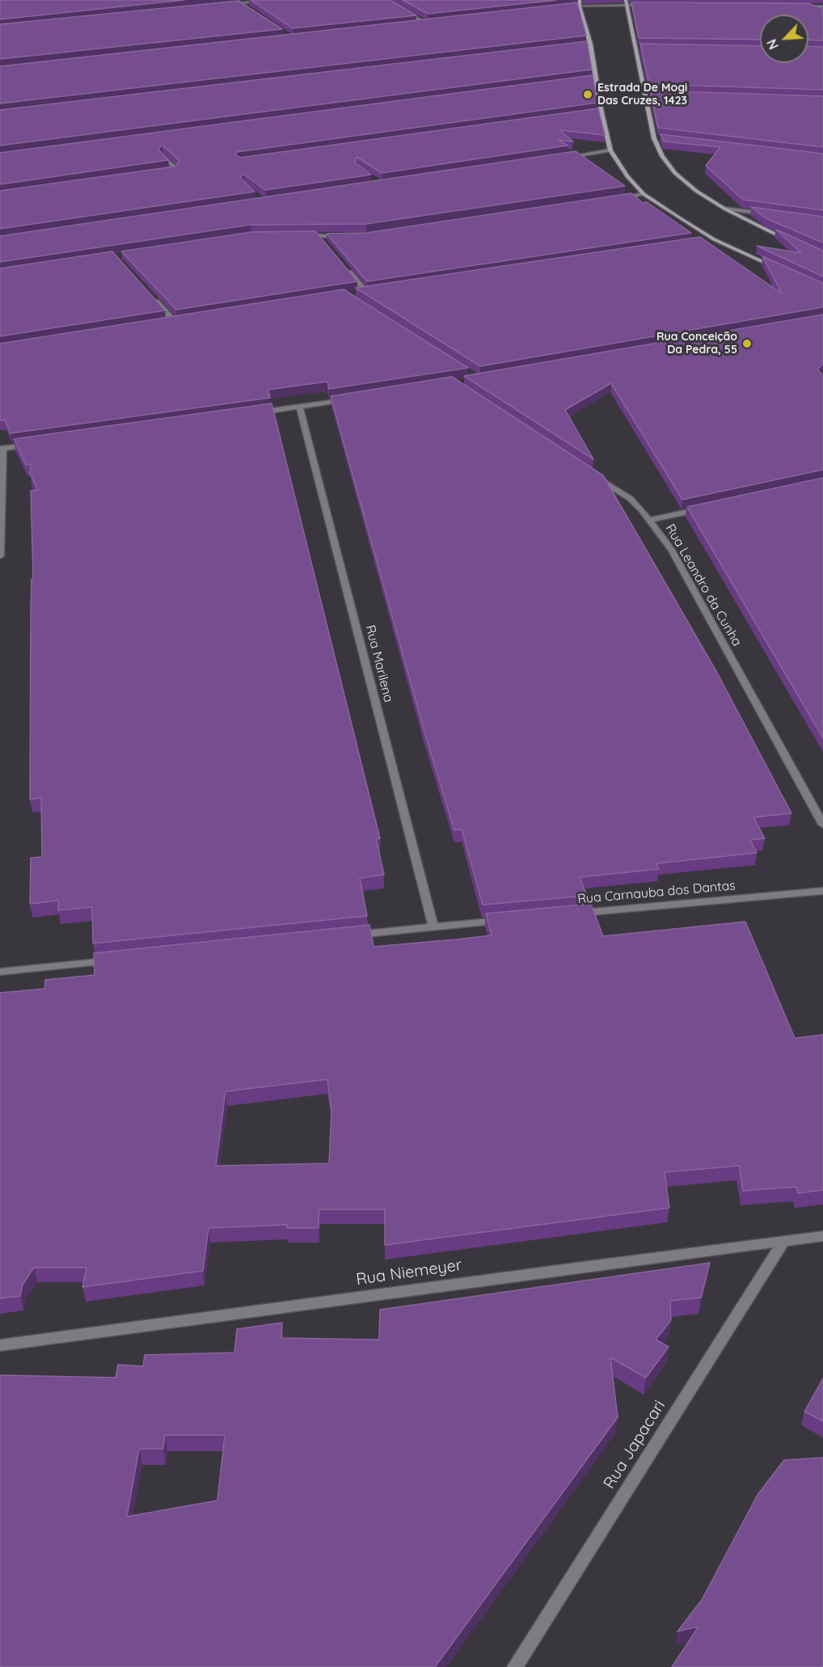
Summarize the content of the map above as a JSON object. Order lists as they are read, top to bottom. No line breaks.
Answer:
{"streets":{"street":["Rua Leandro da Cunha","Rua Marilena","Rua Carnauba dos Dantas","Rua Niemeyer","Rua Japacari"]},"crossings":[["Rua Niemeyer","Rua Japacari"]],"places":["Estrada De Mogi Das Cruzes, 1423","Rua Conceição Da Pedra, 55"],"north":"bottom left"}
